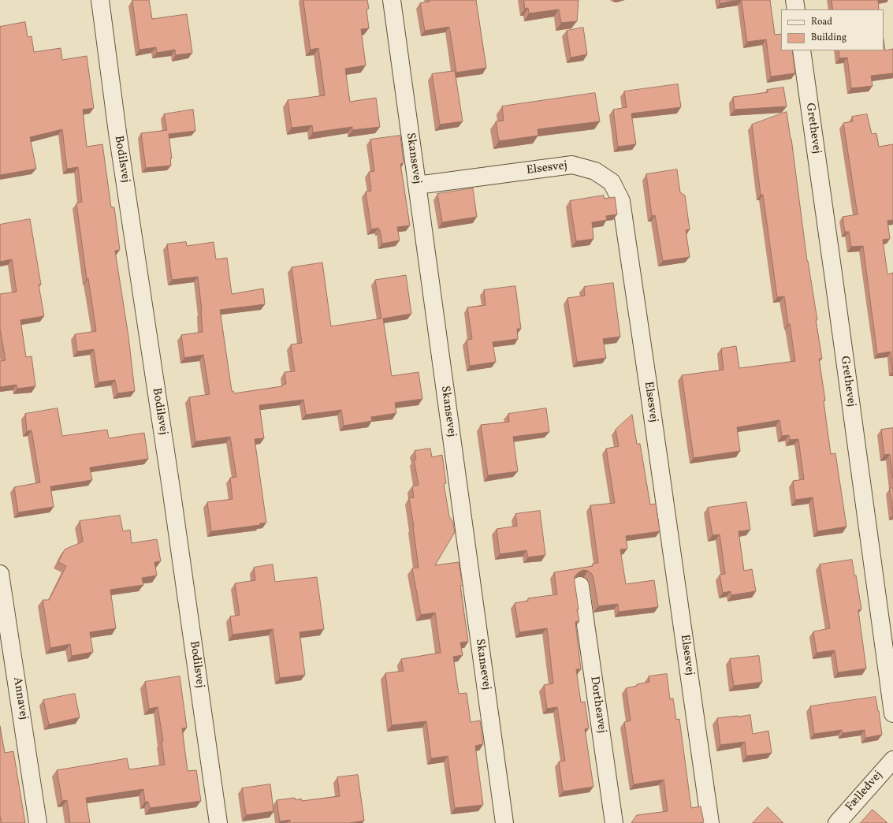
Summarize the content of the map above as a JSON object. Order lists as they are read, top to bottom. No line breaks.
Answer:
{"streets":{"street":["Grethevej","Skansevej","Bodilsvej","Elsesvej","Annavej","Dortheavej","Fælledvej"]},"crossings":[["Skansevej","Elsesvej"]],"legend":["Road","Building"]}
